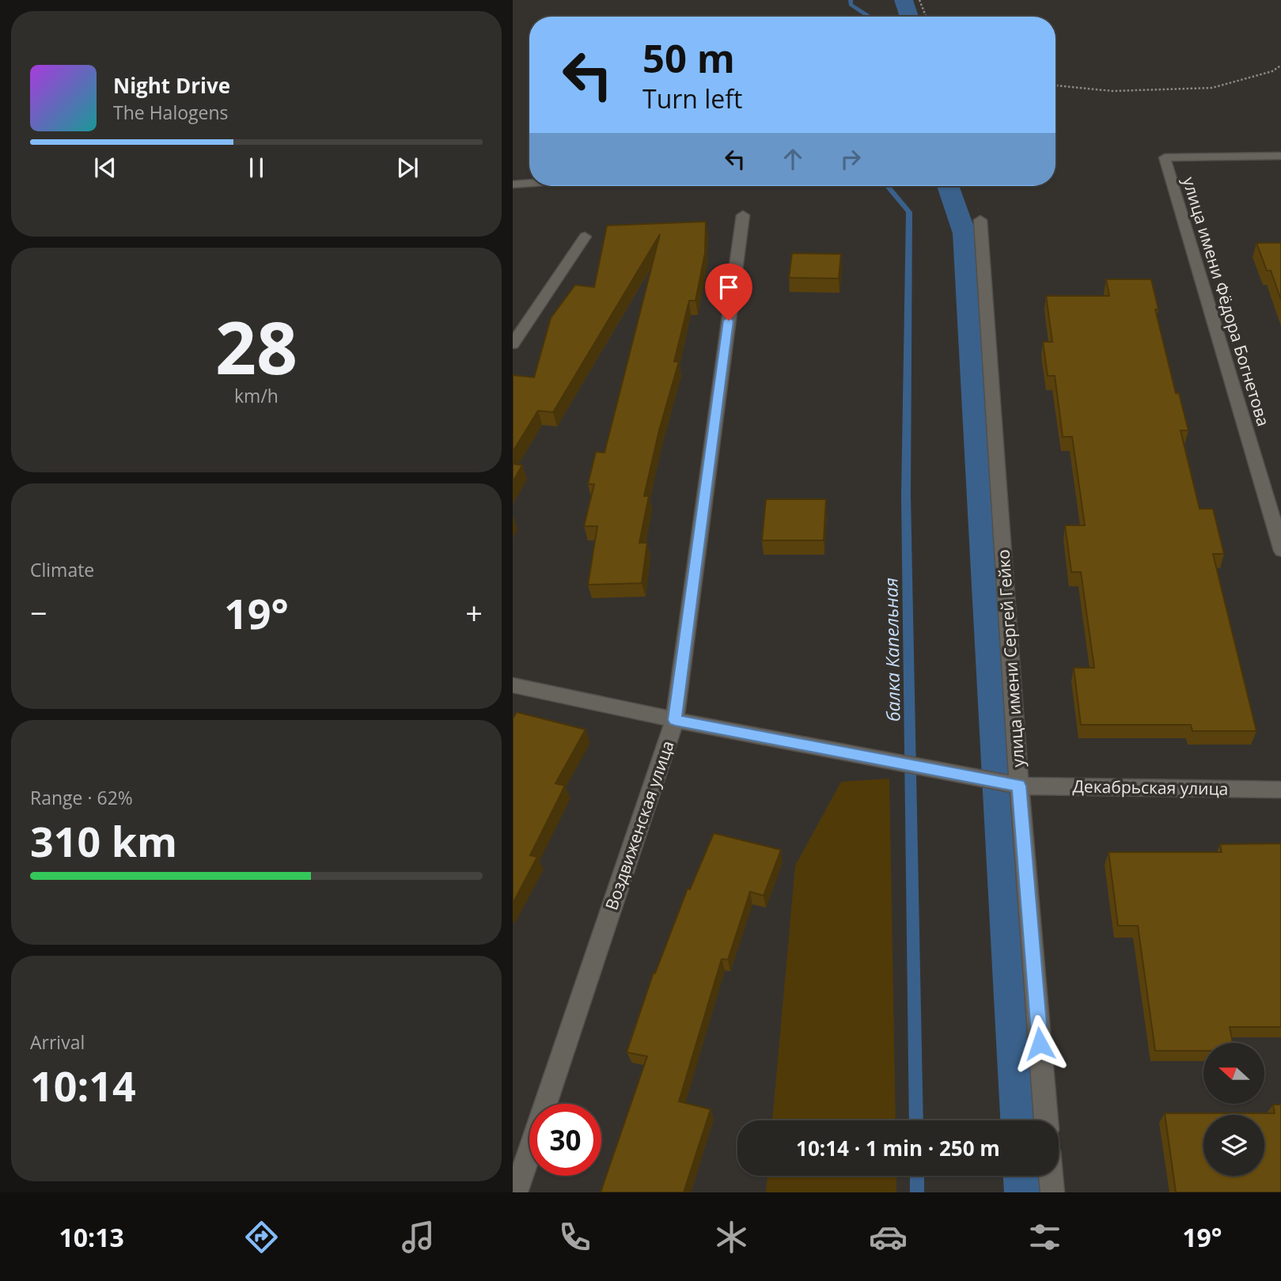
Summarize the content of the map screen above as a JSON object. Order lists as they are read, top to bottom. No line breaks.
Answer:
{"streets":{"street":["улица имени Фёдора Богнетова","улица имени Сергей Гейко","Декабрьская улица","Воздвиженская улица"]},"crossings":[["улица имени Сергей Гейко","Декабрьская улица"],["Декабрьская улица","Воздвиженская улица"]],"water":["балка Капельная"],"north":"left","page":{"turn":["50 m","Turn left"],"song":["Night Drive","The Halogens"],"tile":[["28","km/h"],"Climate",["Range · 62%","310 km"],["Arrival","10:14"]],"heat":["−","19°","+"],"limit":"30","trip":"10:14 · 1 min · 250 m","tabs":["10:13","19°"]}}
